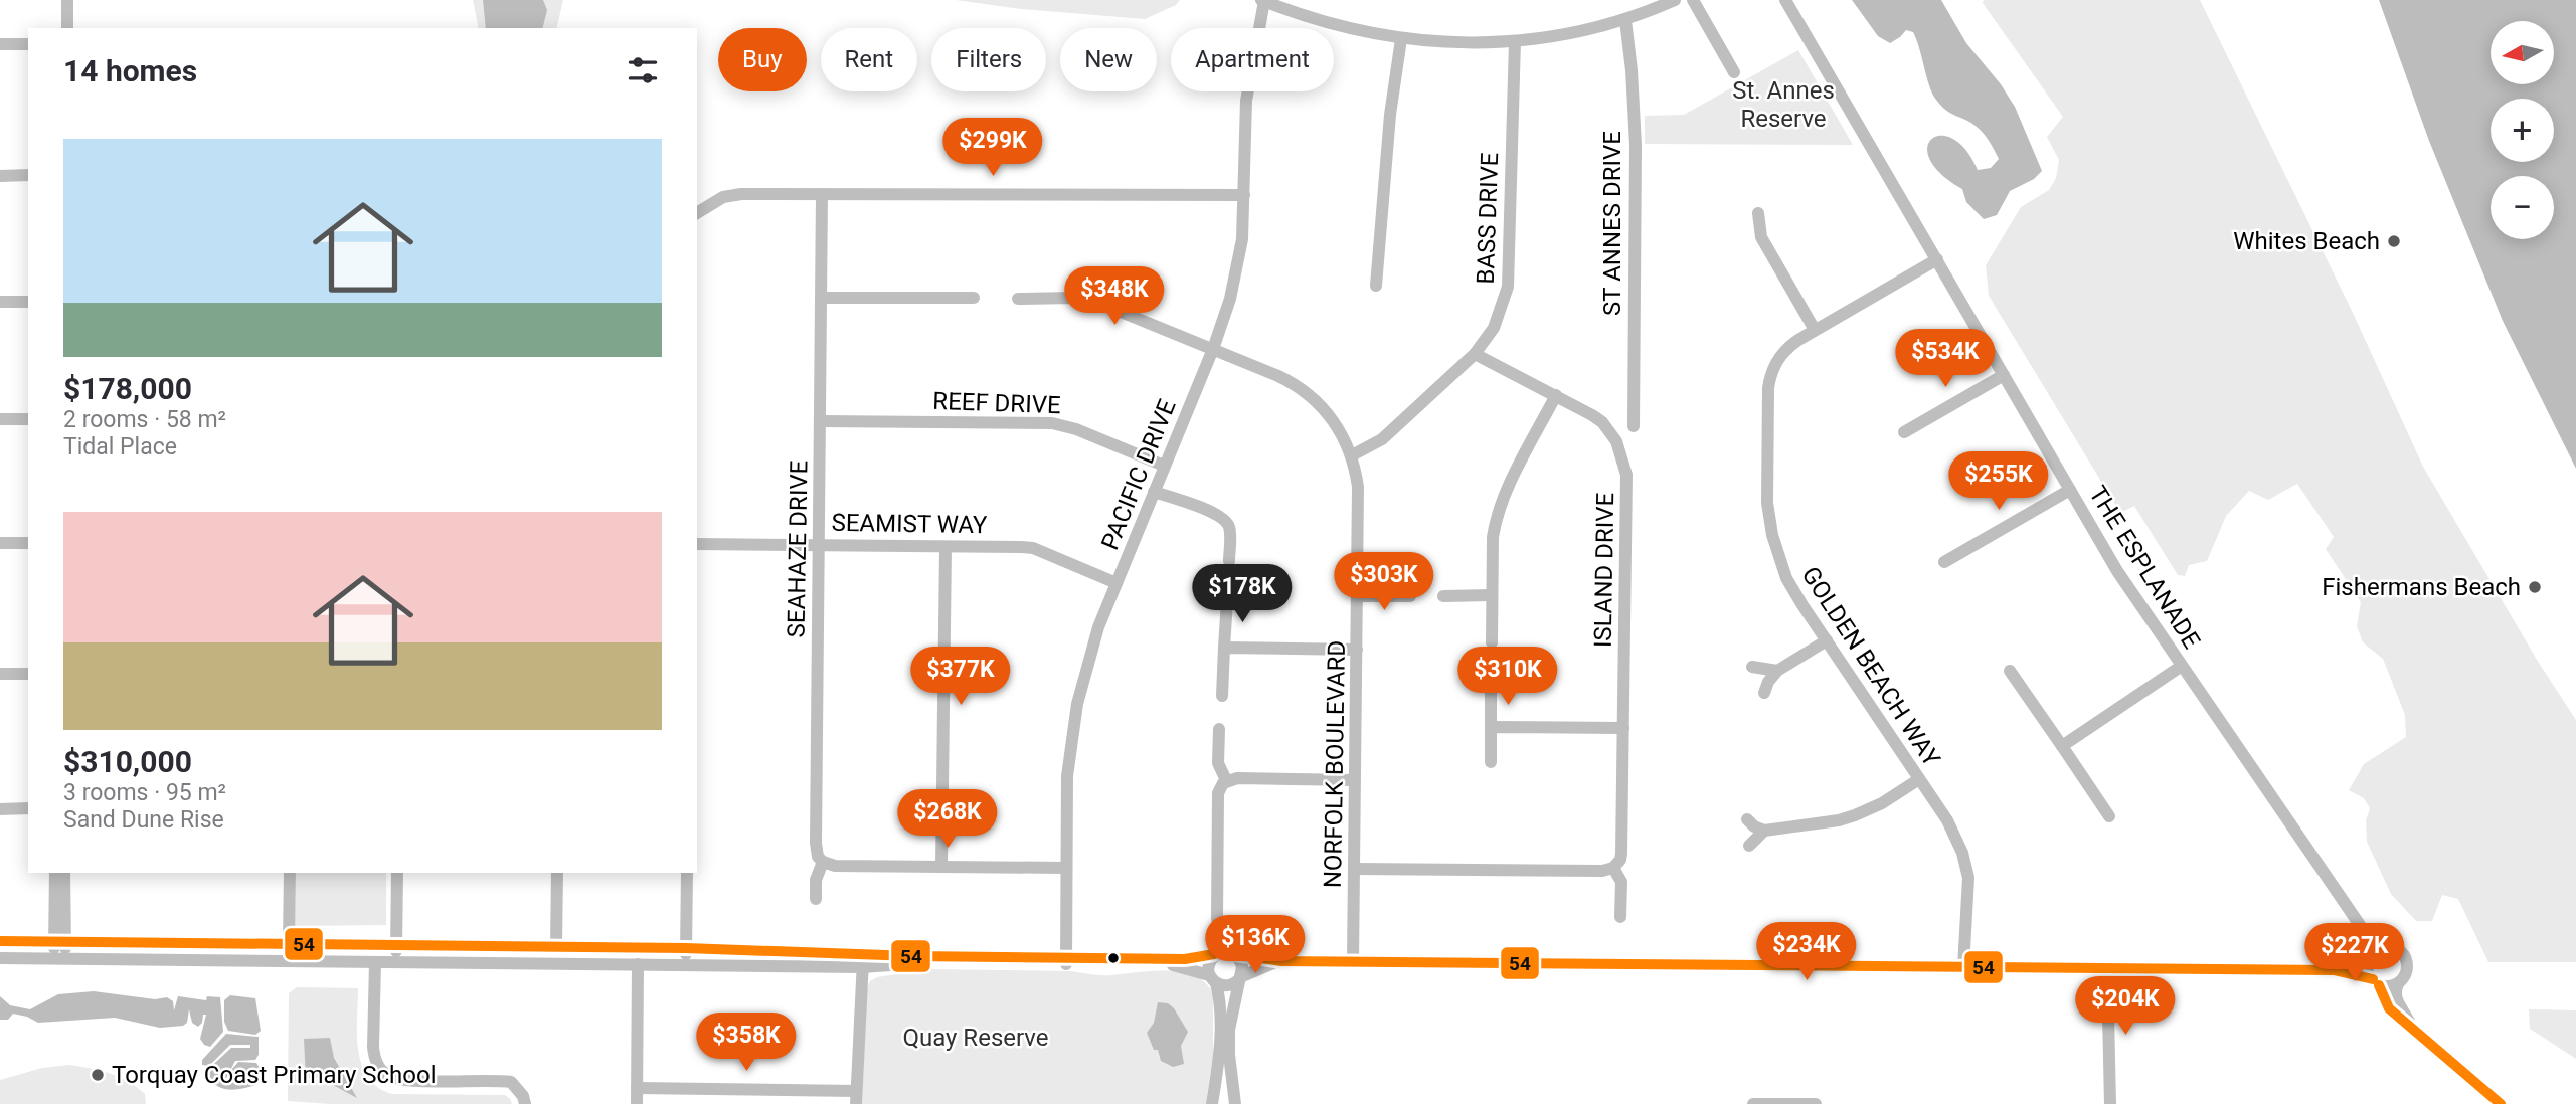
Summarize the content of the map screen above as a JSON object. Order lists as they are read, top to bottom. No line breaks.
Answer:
{"streets":{"street":["BASS DRIVE","ST ANNES DRIVE","REEF DRIVE","PACIFIC DRIVE","SEAMIST WAY","SEAHAZE DRIVE","THE ESPLANADE","ISLAND DRIVE","GOLDEN BEACH WAY","NORFOLK BOULEVARD"]},"crossings":[["BASS DRIVE","ISLAND DRIVE"],["BASS DRIVE","NORFOLK BOULEVARD"],["REEF DRIVE","PACIFIC DRIVE"],["REEF DRIVE","SEAHAZE DRIVE"],["PACIFIC DRIVE","SEAMIST WAY"],["PACIFIC DRIVE","NORFOLK BOULEVARD"],["SEAMIST WAY","SEAHAZE DRIVE"],["THE ESPLANADE","GOLDEN BEACH WAY"]],"parks":["St. Annes Reserve","Quay Reserve"],"places":["Whites Beach","Fishermans Beach","Torquay Coast Primary School"],"lines":["transit line 54"],"north":"left","page":{"map_buttons":["+","−"],"chip":["Buy","Rent","Filters","New","Apartment"],"heading":"14 homes","list":[{"name":"$178,000","note":"2 rooms · 58 m² · Tidal Place"},{"name":"$310,000","note":"3 rooms · 95 m² · Sand Dune Rise"}],"price":["$299K","$348K","$534K","$255K","$303K","$178K","$377K","$310K","$268K","$136K","$234K","$227K","$204K","$358K"]}}
